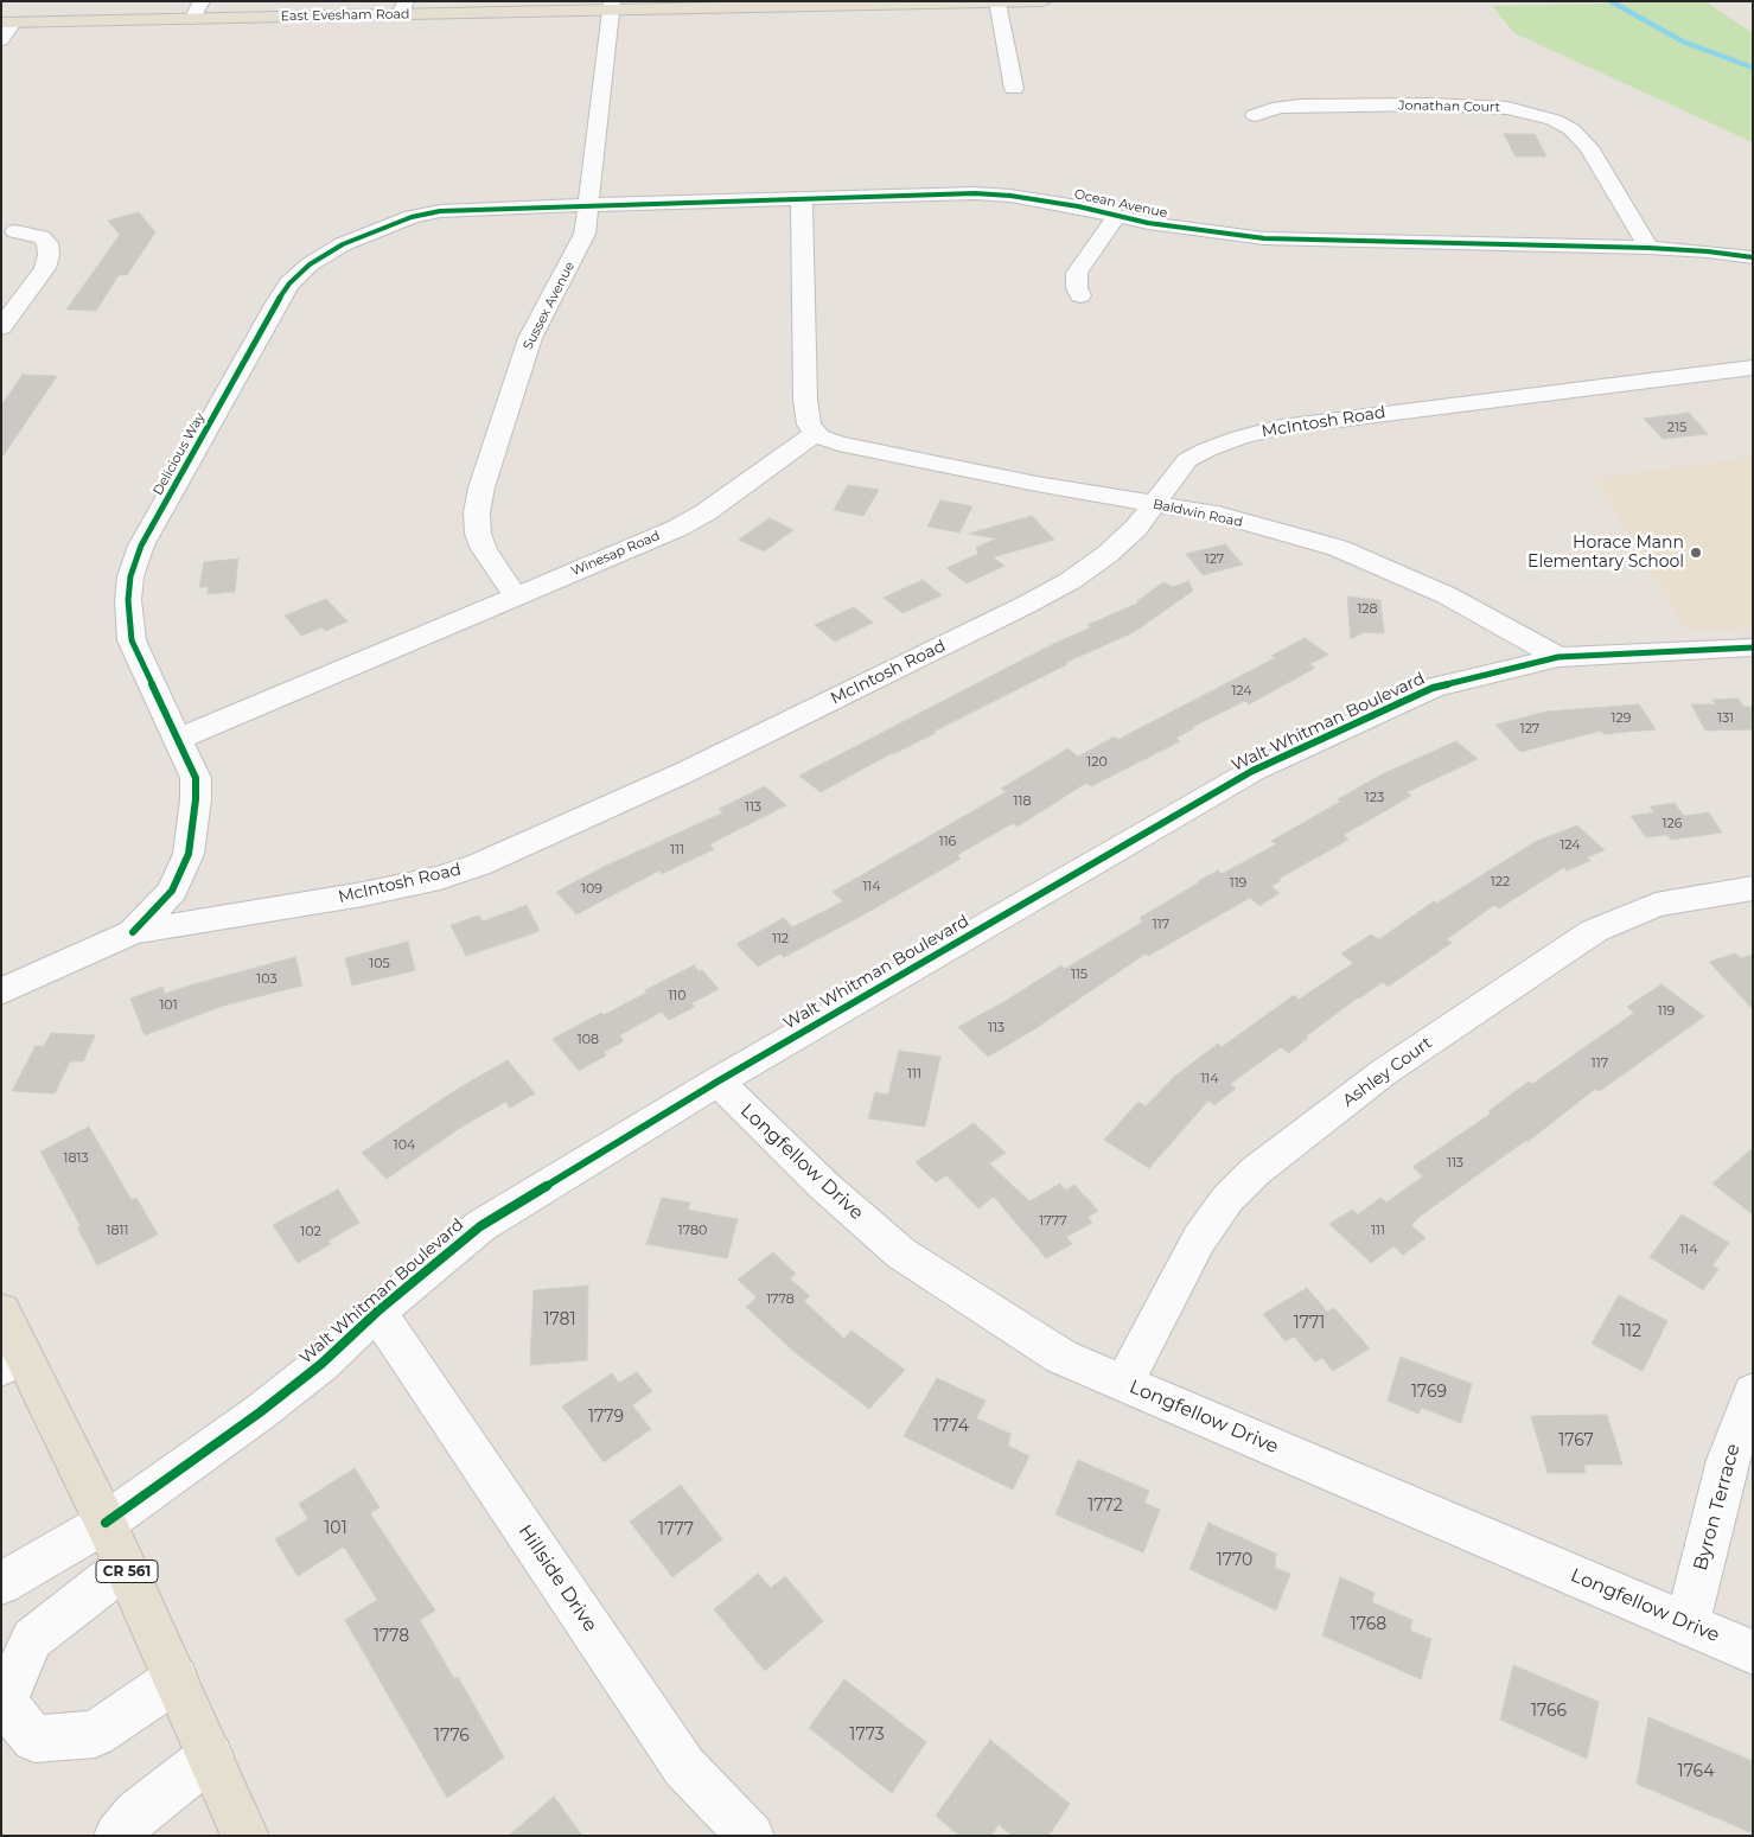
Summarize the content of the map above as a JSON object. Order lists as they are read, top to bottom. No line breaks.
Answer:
{"streets":{"main road":["East Evesham Road","CR 561"],"street":["Jonathan Court","Ocean Avenue","Sussex Avenue","McIntosh Road","Delicious Way","Baldwin Road","Winesap Road","Walt Whitman Boulevard","Ashley Court","Longfellow Drive","Byron Terrace","Hillside Drive"]},"crossings":[["East Evesham Road","Sussex Avenue"],["Jonathan Court","Ocean Avenue"],["Ocean Avenue","Sussex Avenue"],["Ocean Avenue","Delicious Way"],["Sussex Avenue","Delicious Way"],["Sussex Avenue","Winesap Road"],["McIntosh Road","Delicious Way"],["McIntosh Road","Baldwin Road"],["Delicious Way","Winesap Road"],["Baldwin Road","Winesap Road"],["Baldwin Road","Walt Whitman Boulevard"],["Walt Whitman Boulevard","Longfellow Drive"],["Walt Whitman Boulevard","CR 561"],["Walt Whitman Boulevard","Hillside Drive"],["Ashley Court","Longfellow Drive"],["Longfellow Drive","Byron Terrace"]],"places":["Horace Mann Elementary School"],"house_numbers":["215","127","128","124","129","131","127","120","123","118","113","126","116","124","111","122","119","114","109","117","112","105","115","103","110","101","119","113","108","117","111","114","104","1813","113","1777","1811","1780","111","102","114","1778","1781","1771","112","1769","1779","1774","1767","1772","101","1777","1770","1768","1778","1766","1773","1776","1764"]}
